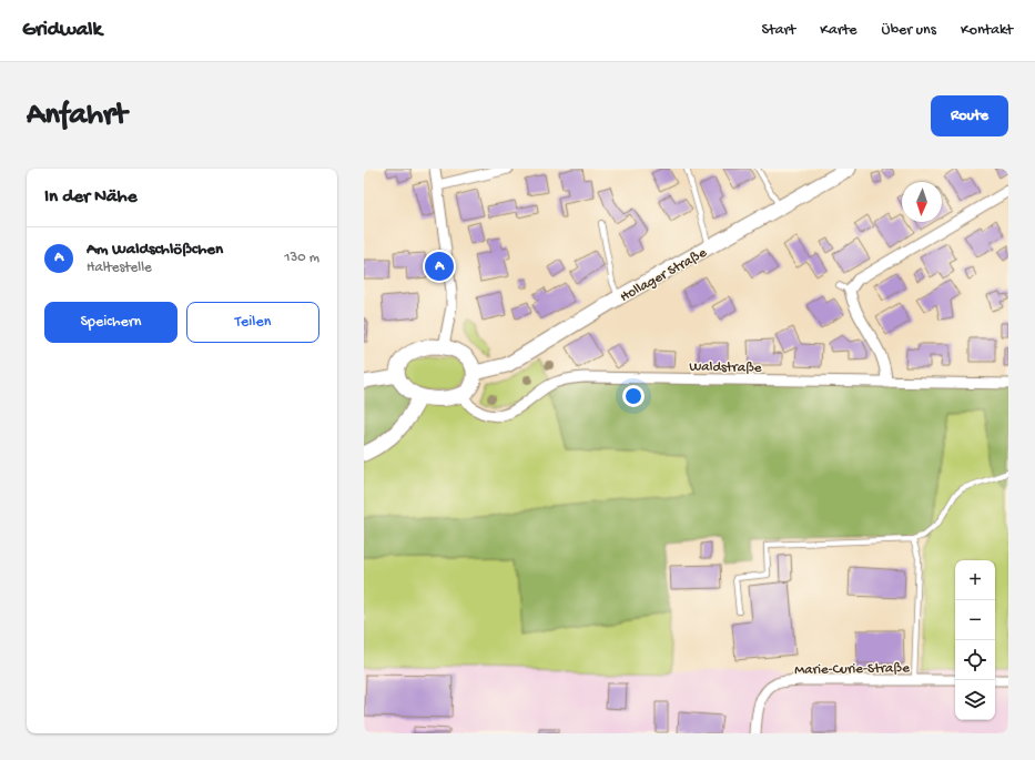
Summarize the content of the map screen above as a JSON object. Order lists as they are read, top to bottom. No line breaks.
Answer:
{"streets":{"main road":["Hollager Straße"],"street":["Waldstraße","Marie-Curie-Straße"]},"crossings":[["Hollager Straße","Waldstraße"]],"north":"bottom","page":{"header":"Gridwalk","nav":["Start","Karte","Über uns","Kontakt"],"buttons":["Route",["Speichern","Teilen"]],"title":"Anfahrt","heading":"In der Nähe","list":[{"mark":"A","name":"Am Waldschlößchen","note":"Haltestelle","value":"130 m"}],"pins":"A","map_buttons":["+","−"]}}
